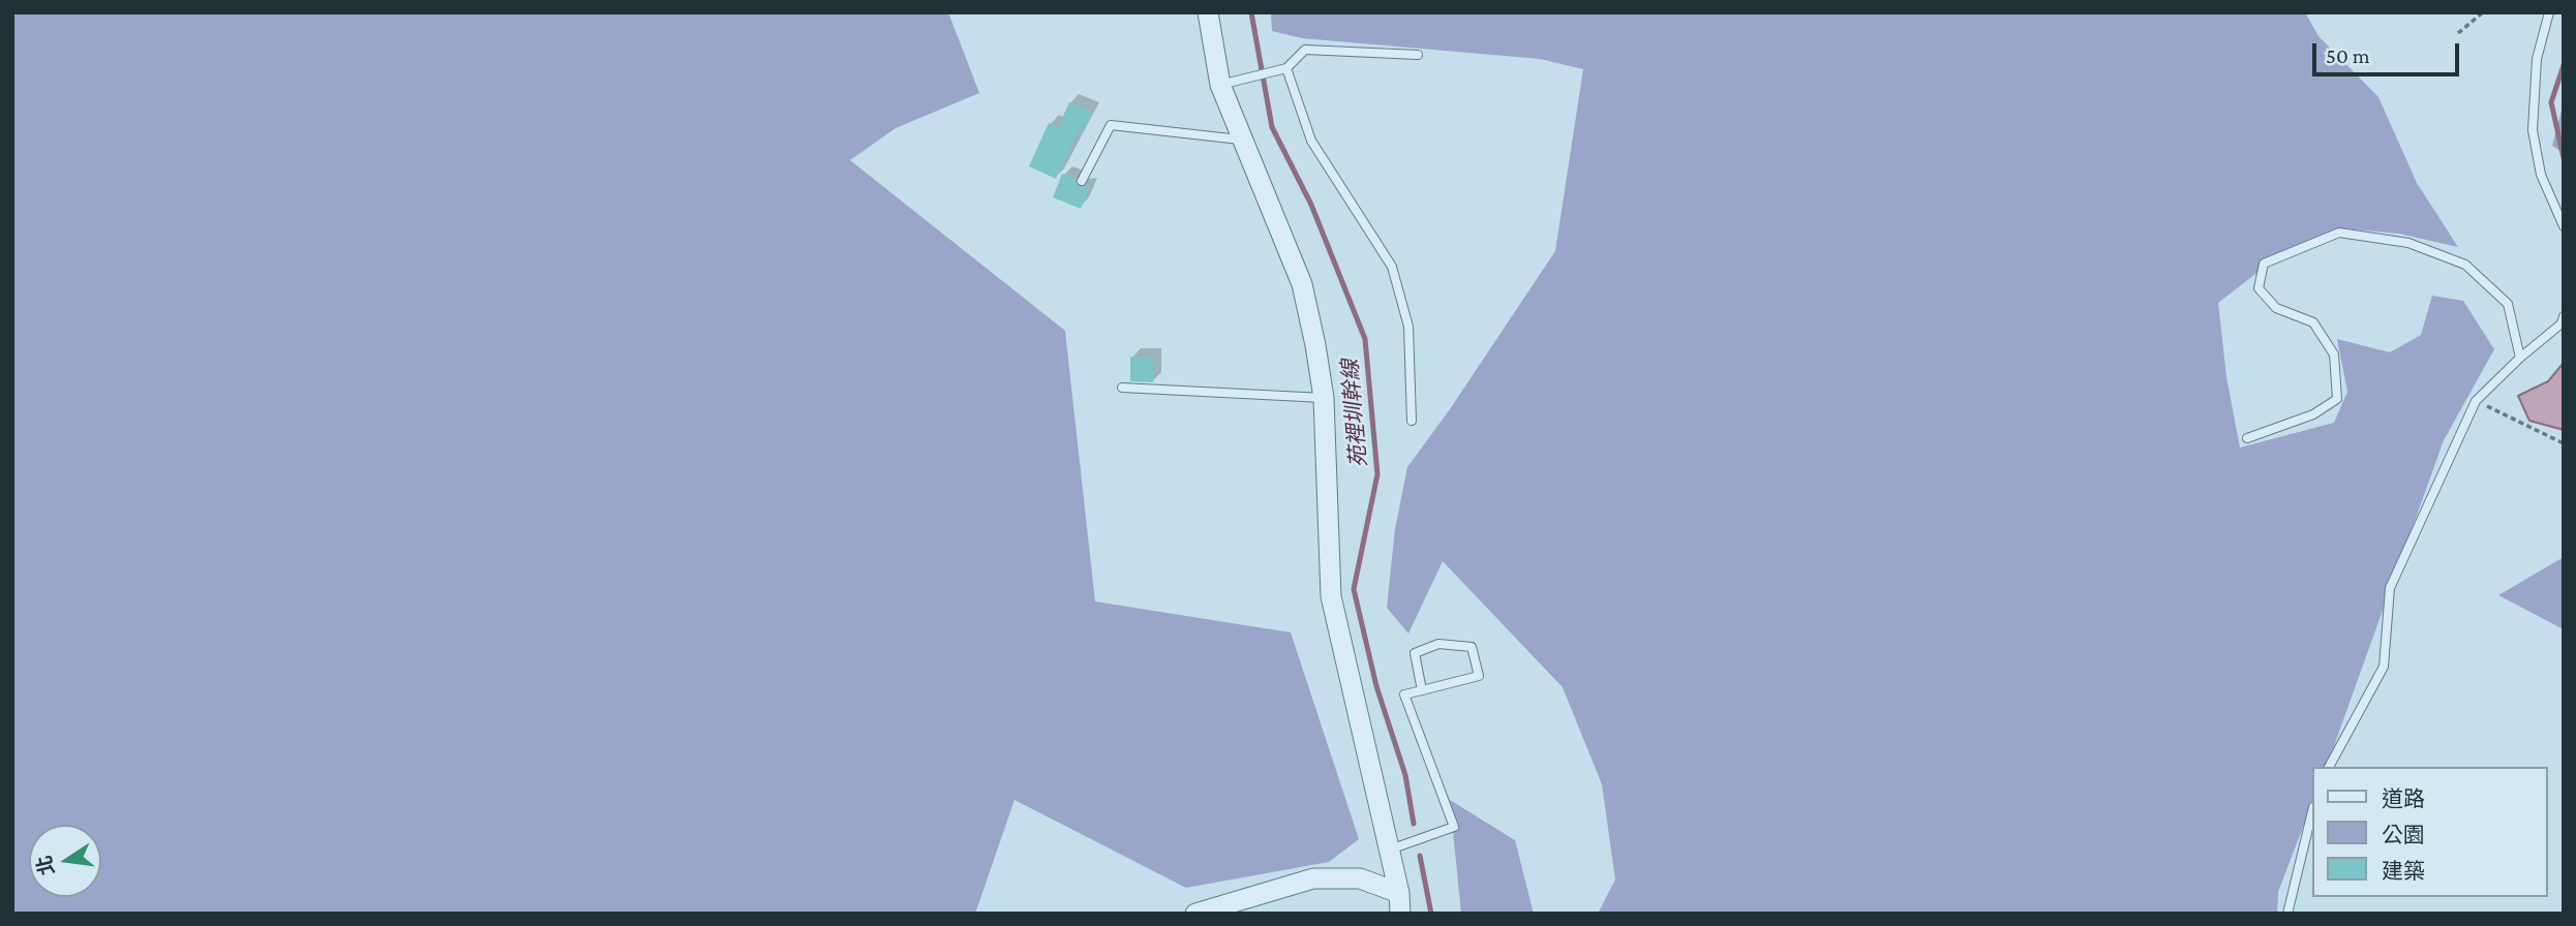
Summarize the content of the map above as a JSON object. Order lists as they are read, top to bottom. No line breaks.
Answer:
{"water":["苑裡圳幹線"],"legend":["道路","公園","建築"],"scale_bar":"50 m","north":"left"}
